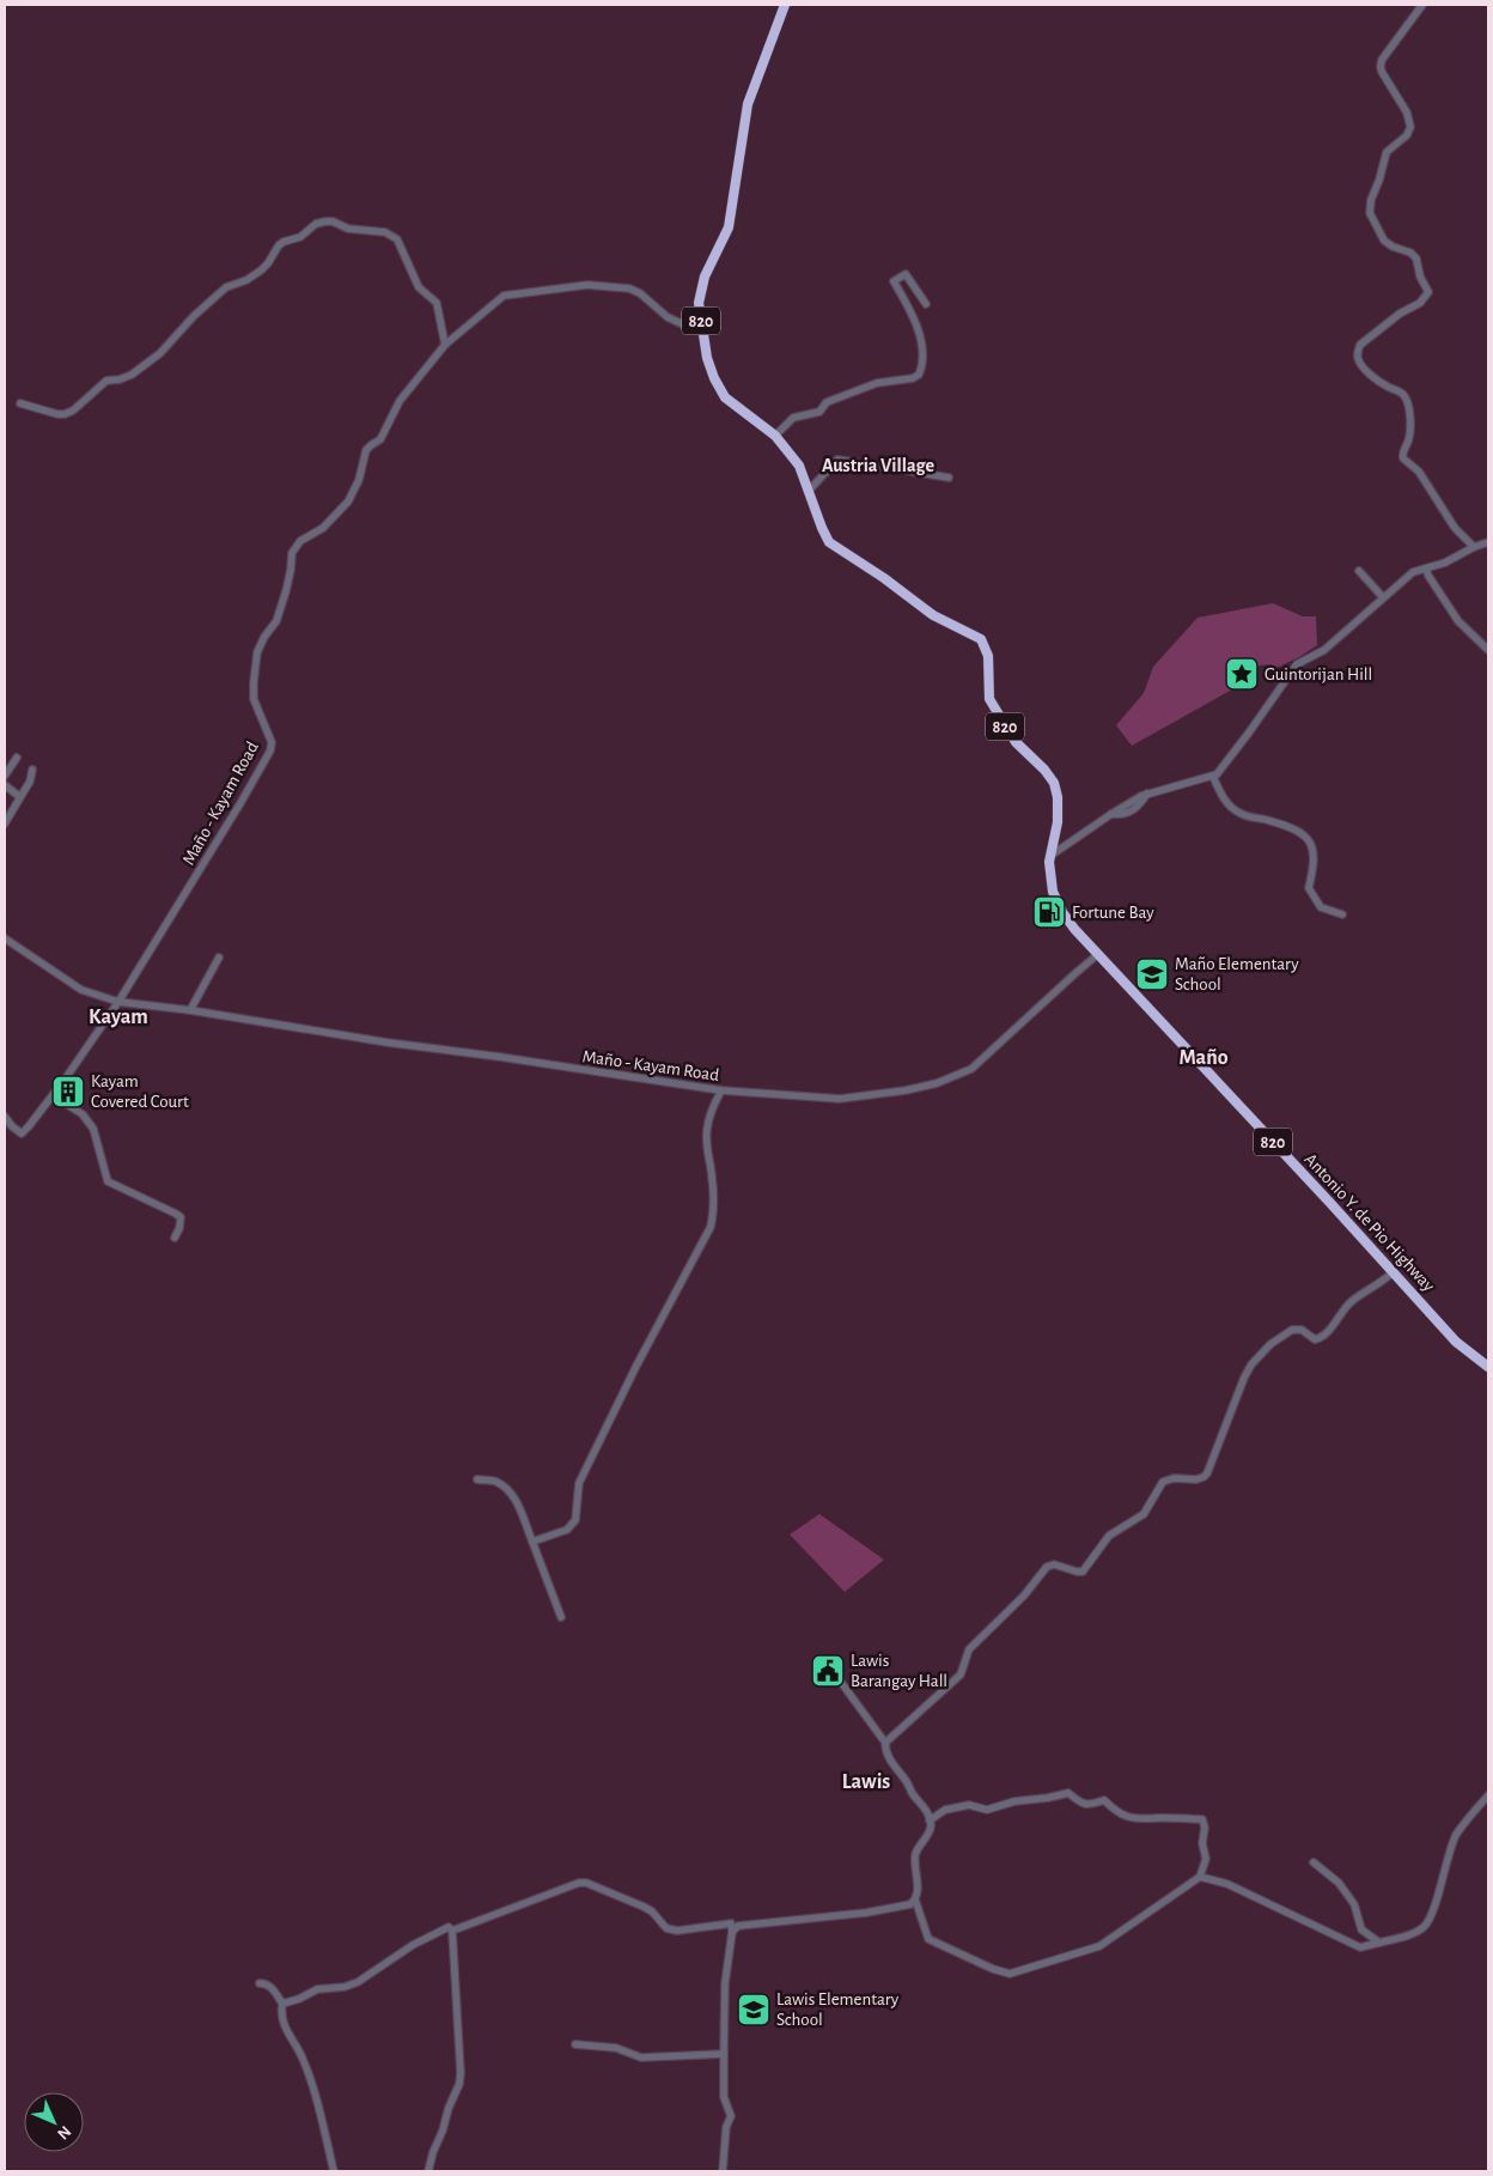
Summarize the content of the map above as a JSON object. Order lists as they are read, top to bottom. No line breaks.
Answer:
{"streets":{"highway":["820","Antonio Y. de Pio Highway"],"street":["Maño - Kayam Road"]},"crossings":[["Maño - Kayam Road","Antonio Y. de Pio Highway"]],"districts":["Austria Village","Kayam","Maño","Lawis"],"places":{"place":["Guintorijan Hill"],"fuel station":["Fortune Bay"],"school or university":["Maño Elementary School","Lawis Elementary School"],"building":["Kayam Covered Court"],"public building":["Lawis Barangay Hall"]},"north":"bottom right"}
